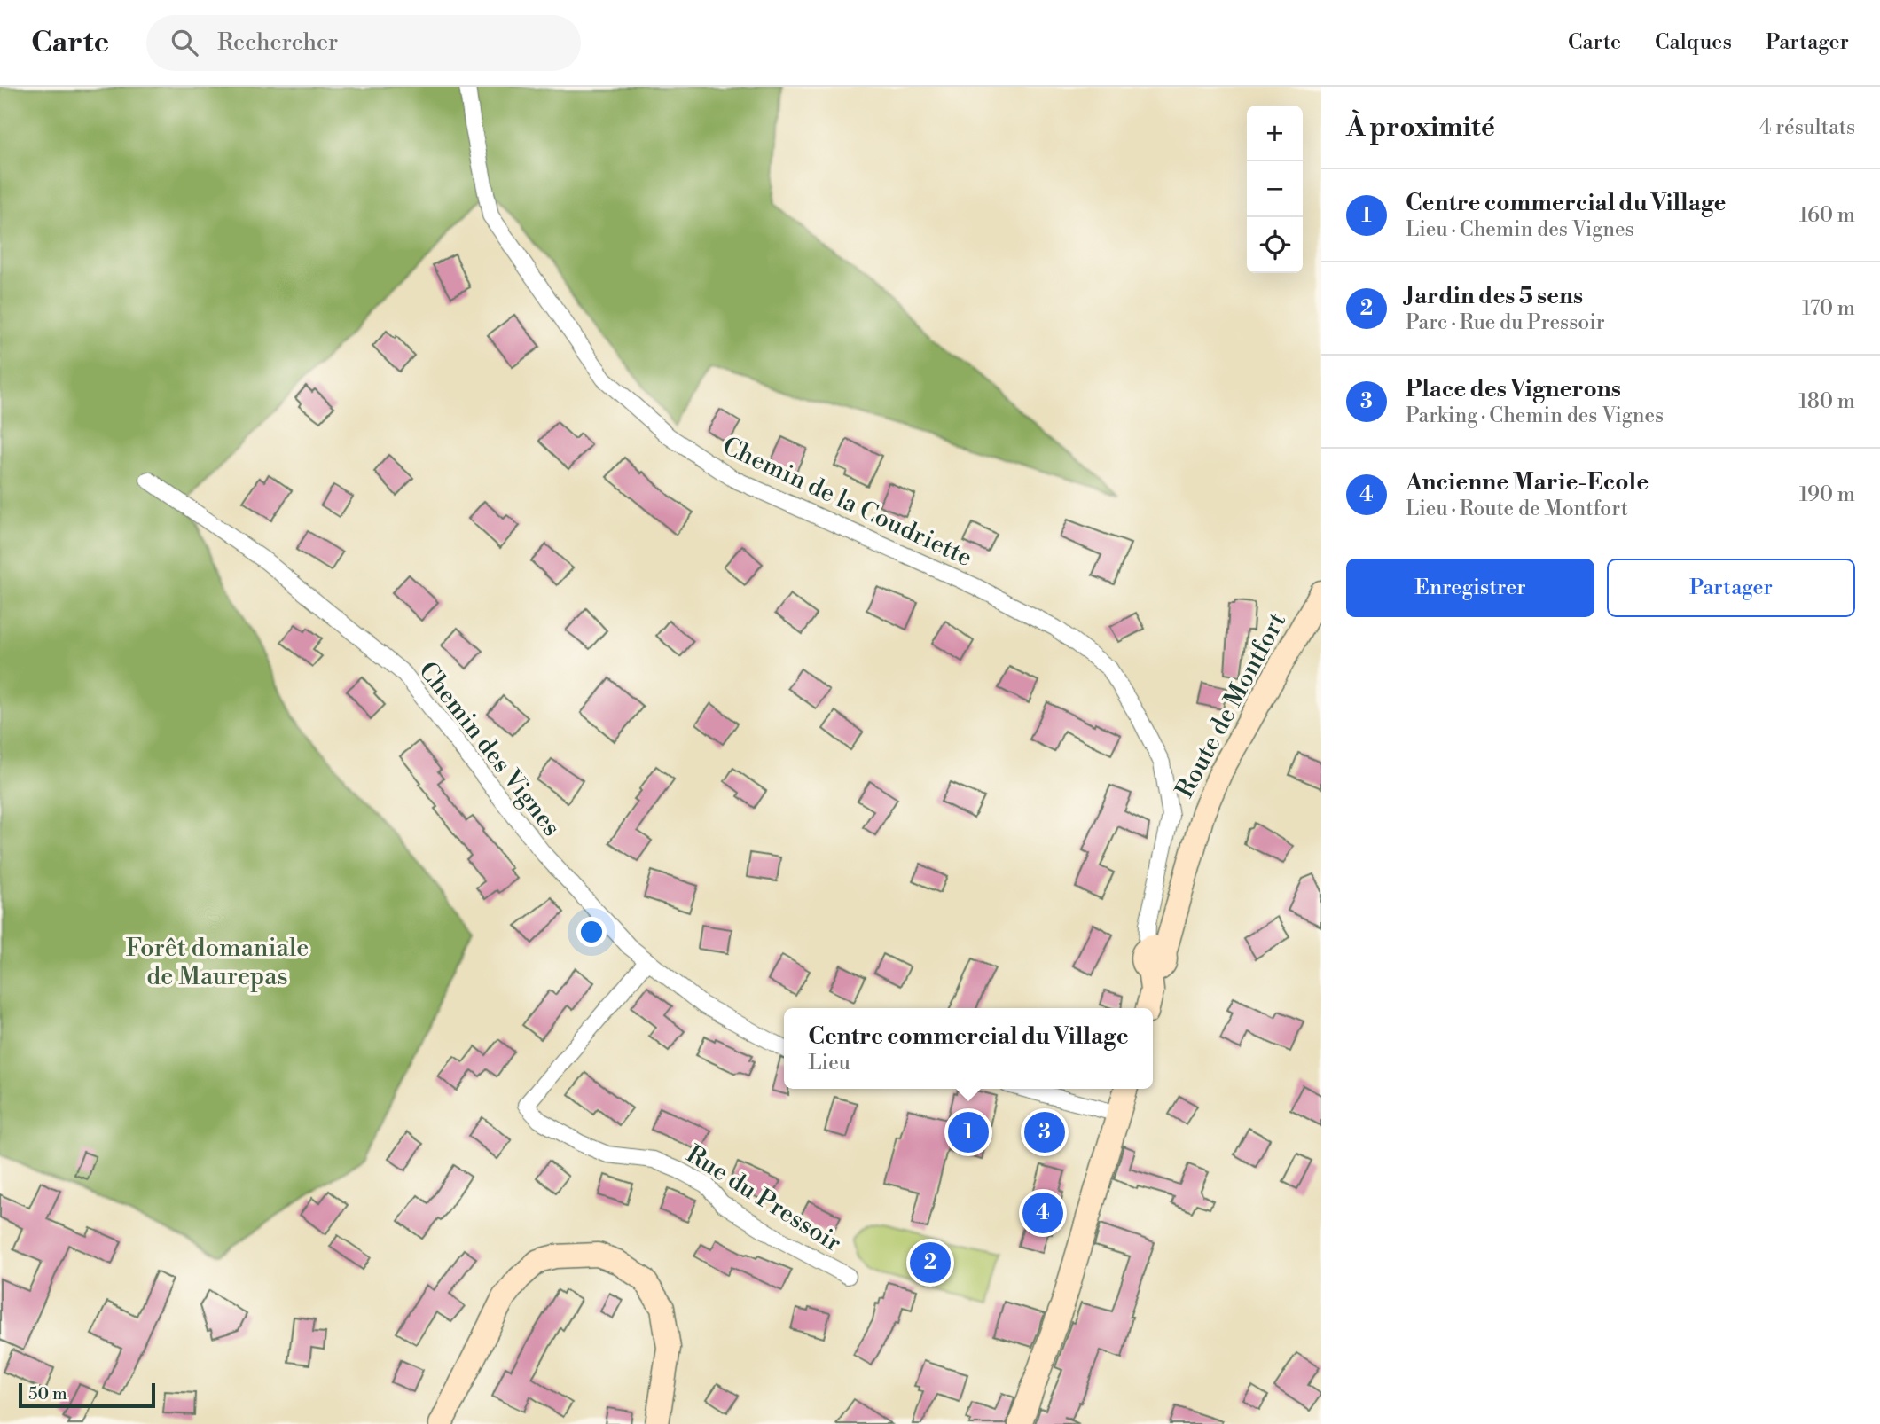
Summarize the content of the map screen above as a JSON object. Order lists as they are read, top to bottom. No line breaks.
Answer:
{"streets":{"street":["Chemin de la Coudriette","Route de Montfort","Chemin des Vignes","Rue du Pressoir"]},"crossings":[["Chemin de la Coudriette","Route de Montfort"],["Chemin des Vignes","Rue du Pressoir"]],"parks":["Forêt domaniale de Maurepas"],"scale_bar":"50 m","page":{"header":"Carte","search":"Rechercher","nav":["Carte","Calques","Partager"],"heading":["À proximité","4 résultats"],"map_buttons":["+","−"],"list":[{"mark":"1","name":"Centre commercial du Village","note":"Lieu · Chemin des Vignes","value":"160 m"},{"mark":"2","name":"Jardin des 5 sens","note":"Parc · Rue du Pressoir","value":"170 m"},{"mark":"3","name":"Place des Vignerons","note":"Parking · Chemin des Vignes","value":"180 m"},{"mark":"4","name":"Ancienne Marie-Ecole","note":"Lieu · Route de Montfort","value":"190 m"}],"buttons":["Enregistrer","Partager"],"popup":["Centre commercial du Village","Lieu"],"pins":["1","3","4","2"],"scale":"50 m"}}
